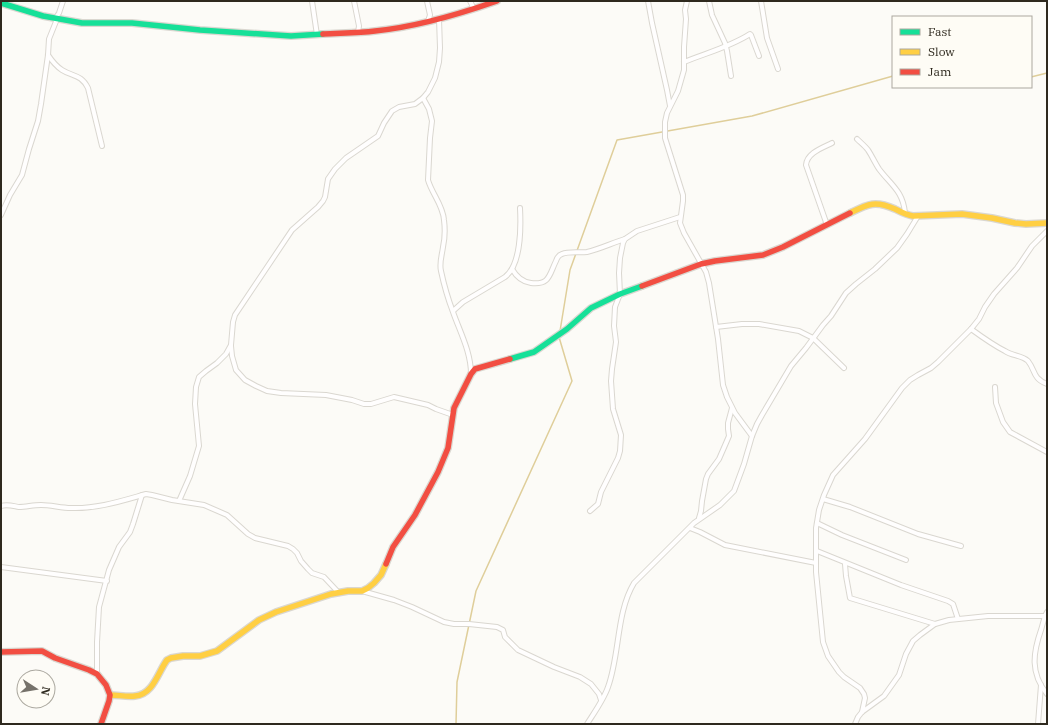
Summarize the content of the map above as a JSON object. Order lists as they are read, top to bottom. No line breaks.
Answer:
{"legend":["Fast","Slow","Jam"],"north":"right"}
